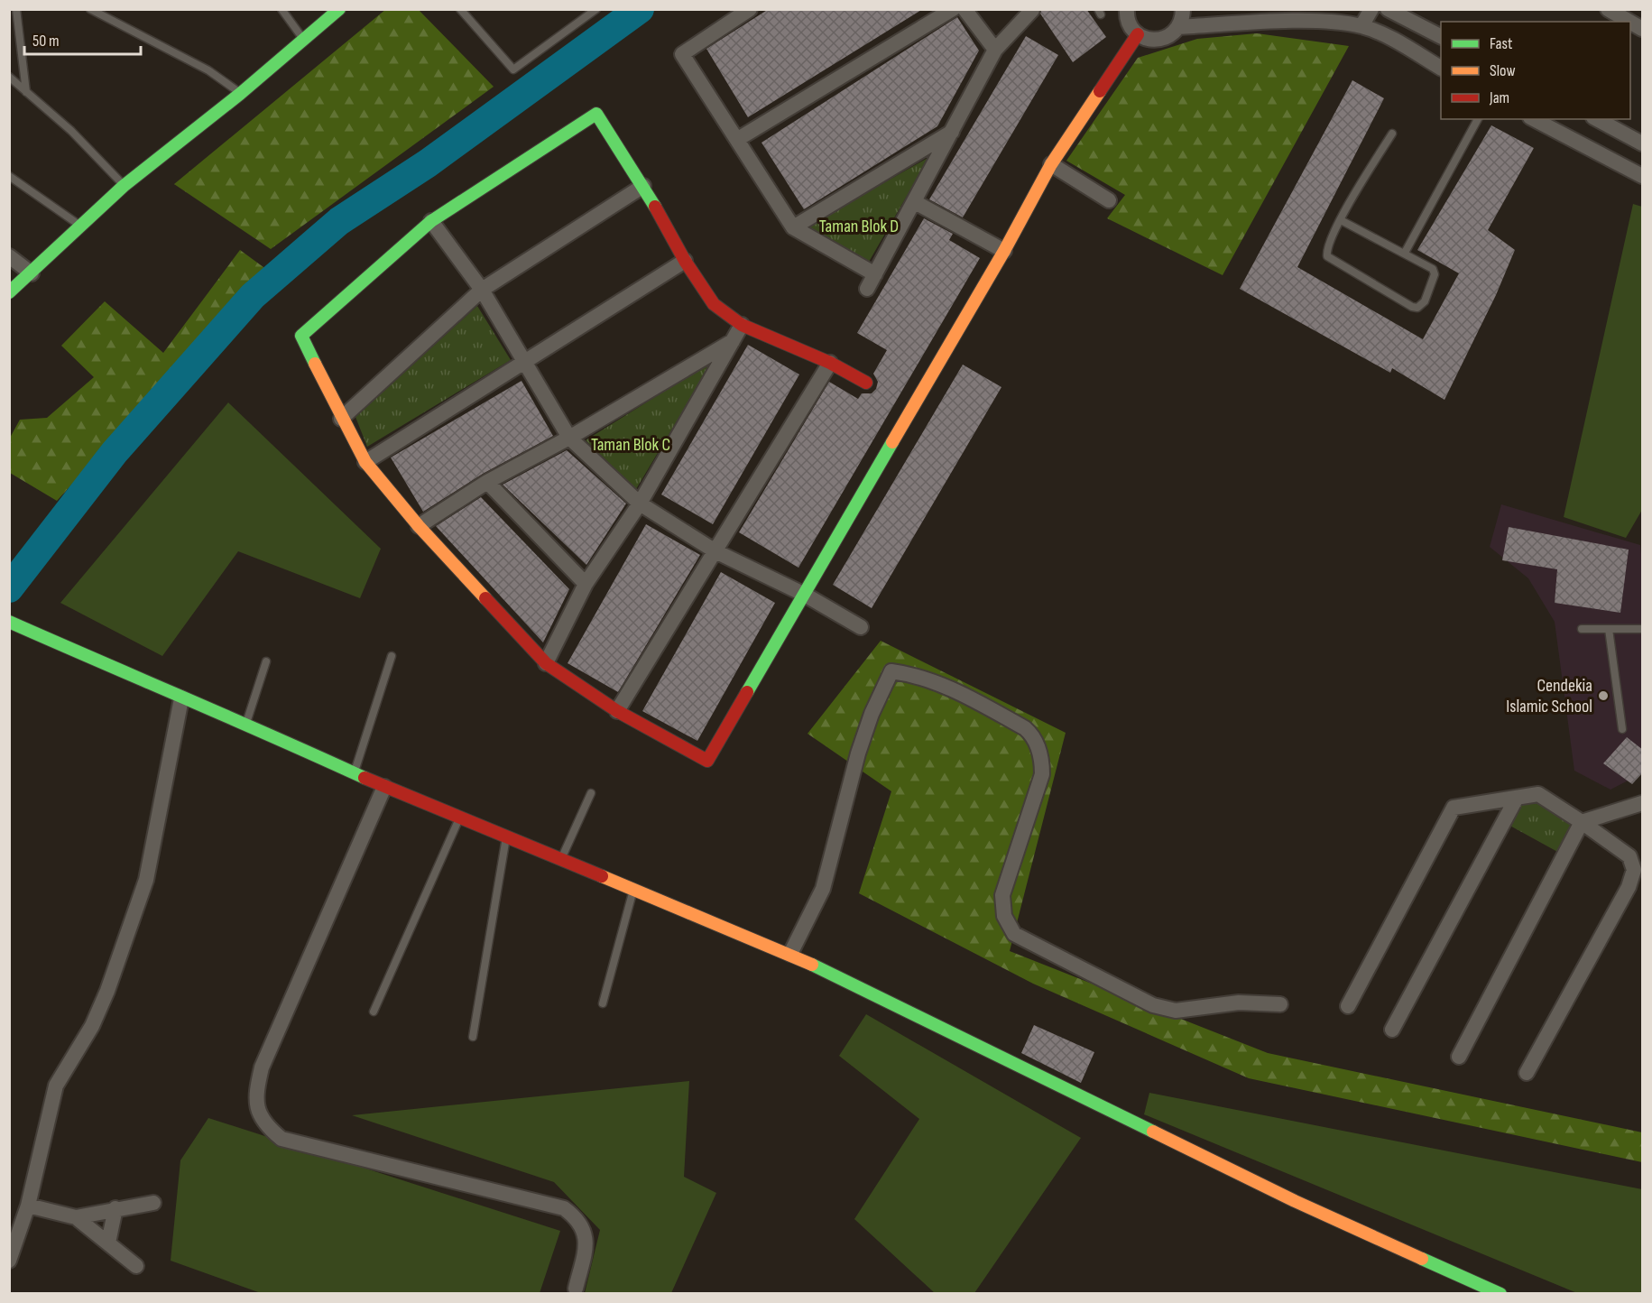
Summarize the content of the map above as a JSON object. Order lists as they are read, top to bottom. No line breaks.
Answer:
{"parks":["Taman Blok D","Taman Blok C"],"places":["Cendekia Islamic School"],"legend":["Fast","Slow","Jam"],"scale_bar":"50 m"}
